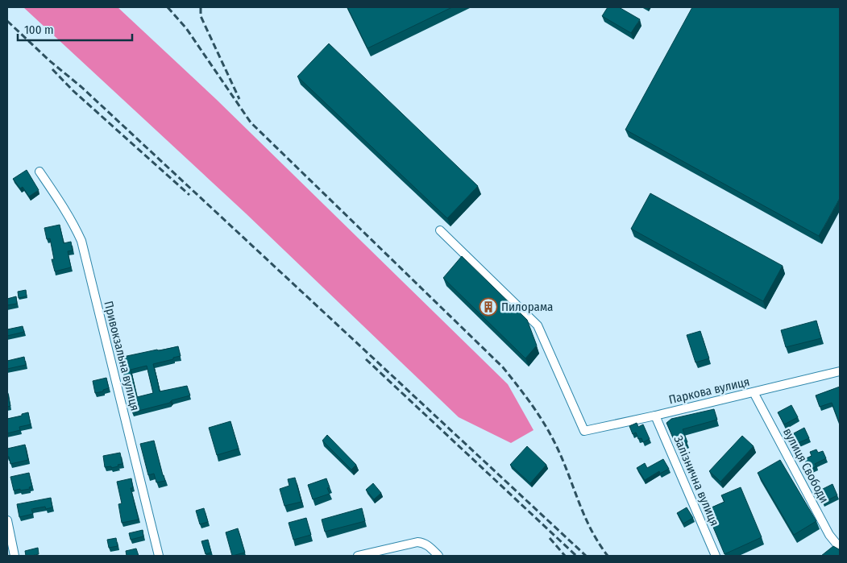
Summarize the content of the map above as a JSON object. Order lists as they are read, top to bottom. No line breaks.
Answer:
{"streets":{"street":["Привокзальна вулиця","Паркова вулиця","вулиця Свободи","Залізнична вулиця"]},"crossings":[["Паркова вулиця","вулиця Свободи"],["Паркова вулиця","Залізнична вулиця"]],"places":{"building":["Пилорама"]},"scale_bar":"100 m"}
